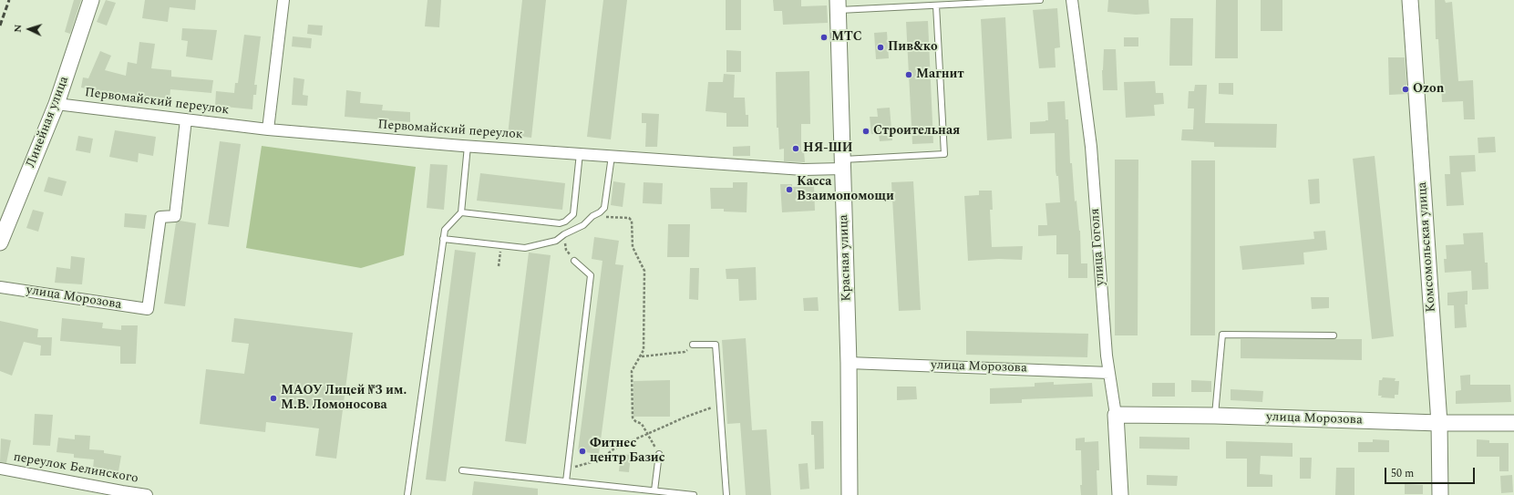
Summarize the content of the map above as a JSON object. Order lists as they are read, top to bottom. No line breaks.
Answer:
{"streets":{"street":["Первомайский переулок","Линейная улица","улица Гоголя","Комсомольская улица","Красная улица","улица Морозова","переулок Белинского"]},"crossings":[["Первомайский переулок","Линейная улица"],["Первомайский переулок","Красная улица"],["Первомайский переулок","улица Морозова"],["улица Гоголя","улица Морозова"],["Комсомольская улица","улица Морозова"],["Красная улица","улица Морозова"]],"places":["МТС","Пив&ко","Магнит","Ozon","Строительная","НЯ-ШИ","Касса Взаимопомощи","МАОУ Лицей №3 им. М.В. Ломоносова","Фитнес центр Базис"],"scale_bar":"50 m","north":"left"}
